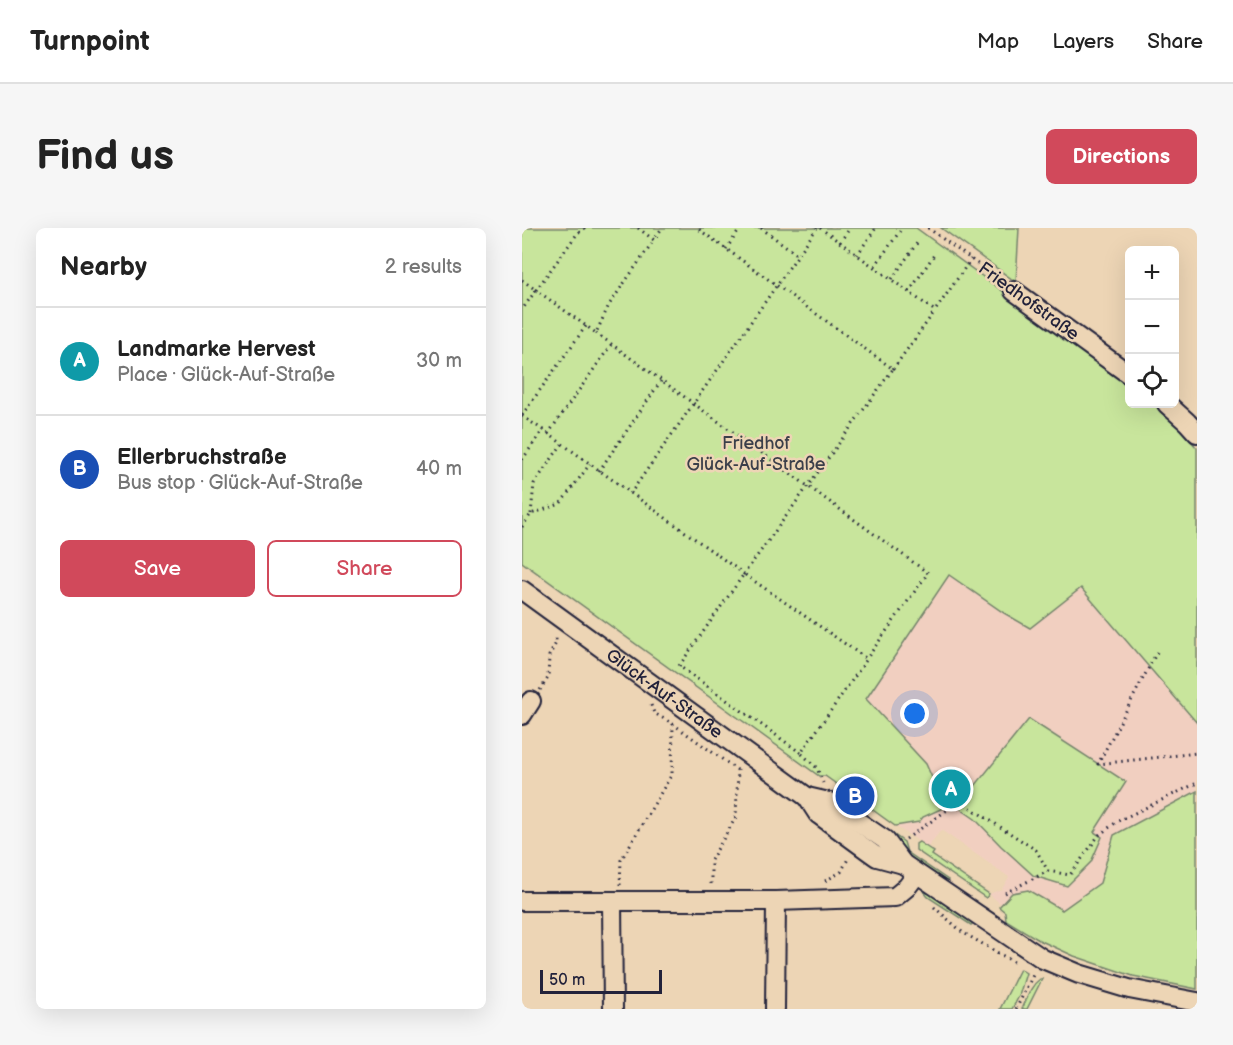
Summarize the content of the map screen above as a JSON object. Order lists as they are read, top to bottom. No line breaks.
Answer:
{"streets":{"street":["Friedhofstraße","Glück-Auf-Straße"]},"parks":["Friedhof Glück-Auf-Straße"],"scale_bar":"50 m","page":{"header":"Turnpoint","nav":["Map","Layers","Share"],"buttons":["Directions",["Save","Share"]],"title":"Find us","heading":["Nearby","2 results"],"map_buttons":["+","−"],"list":[{"mark":"A","name":"Landmarke Hervest","note":"Place · Glück-Auf-Straße","value":"30 m"},{"mark":"B","name":"Ellerbruchstraße","note":"Bus stop · Glück-Auf-Straße","value":"40 m"}],"pins":["A","B"],"scale":"50 m"}}
